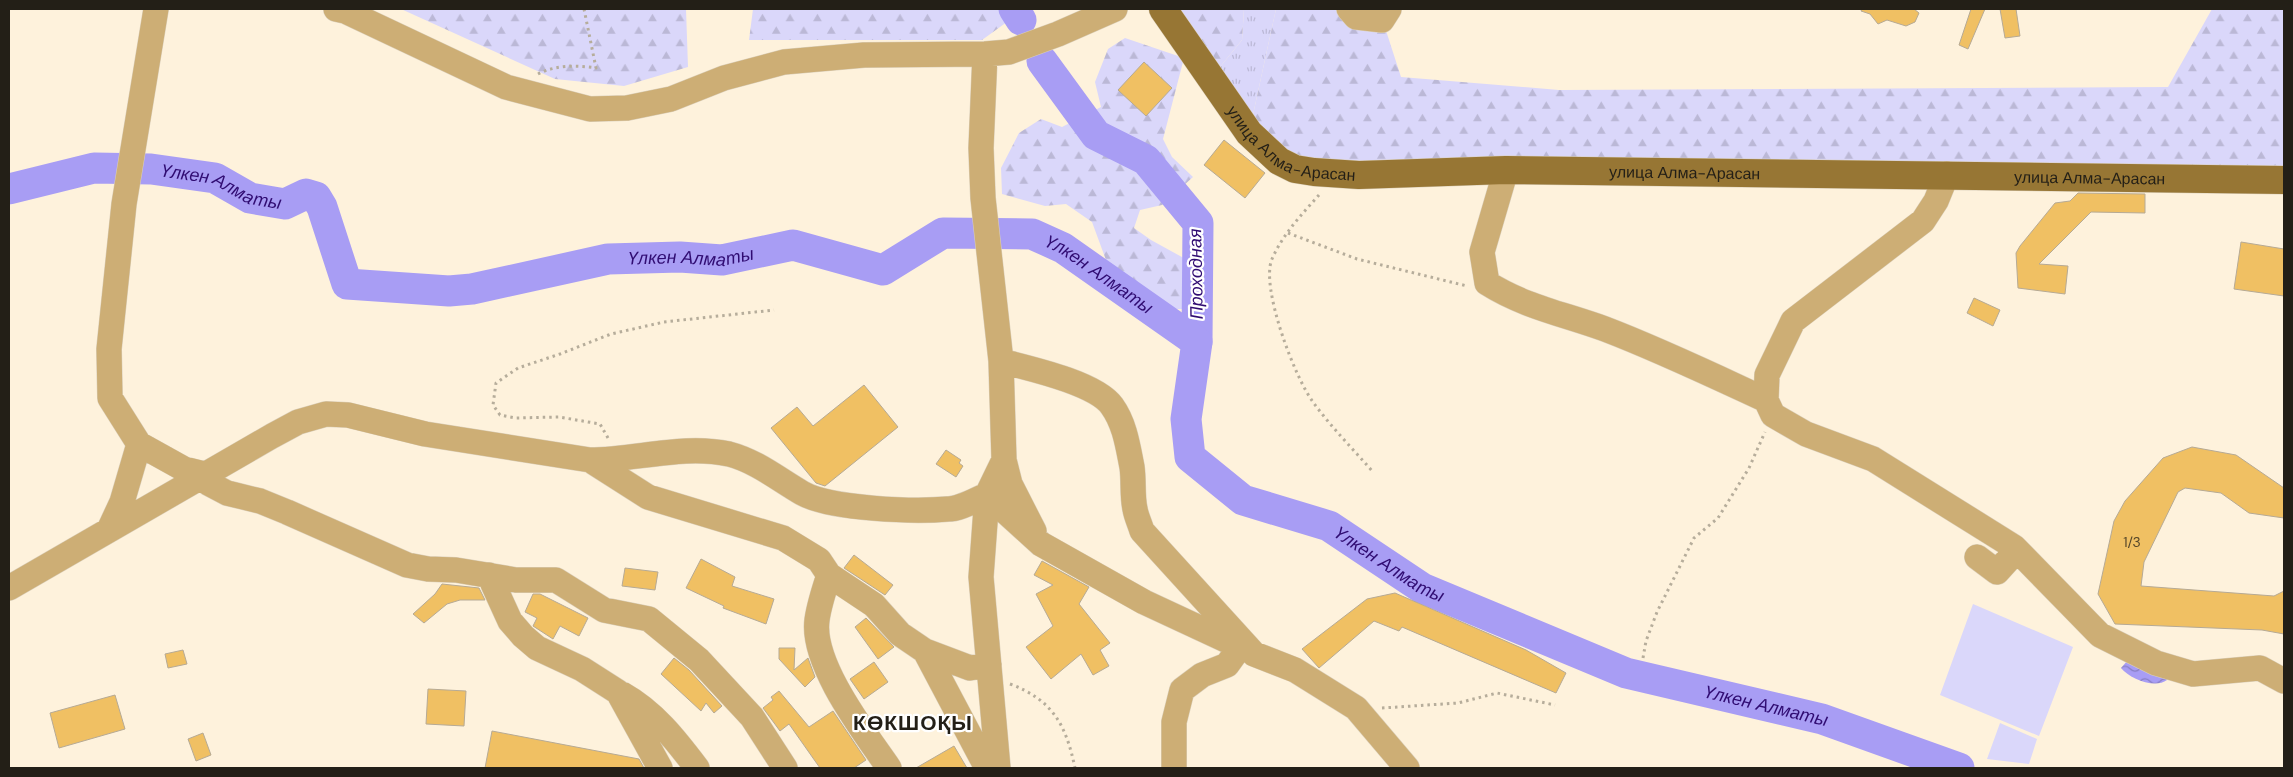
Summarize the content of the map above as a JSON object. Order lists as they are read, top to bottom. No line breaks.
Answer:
{"streets":{"main road":["улица Алма-Арасан"]},"districts":["КӨКШОҚЫ"],"water":["Үлкен Алматы","Проходная"],"house_numbers":["1/3"]}
